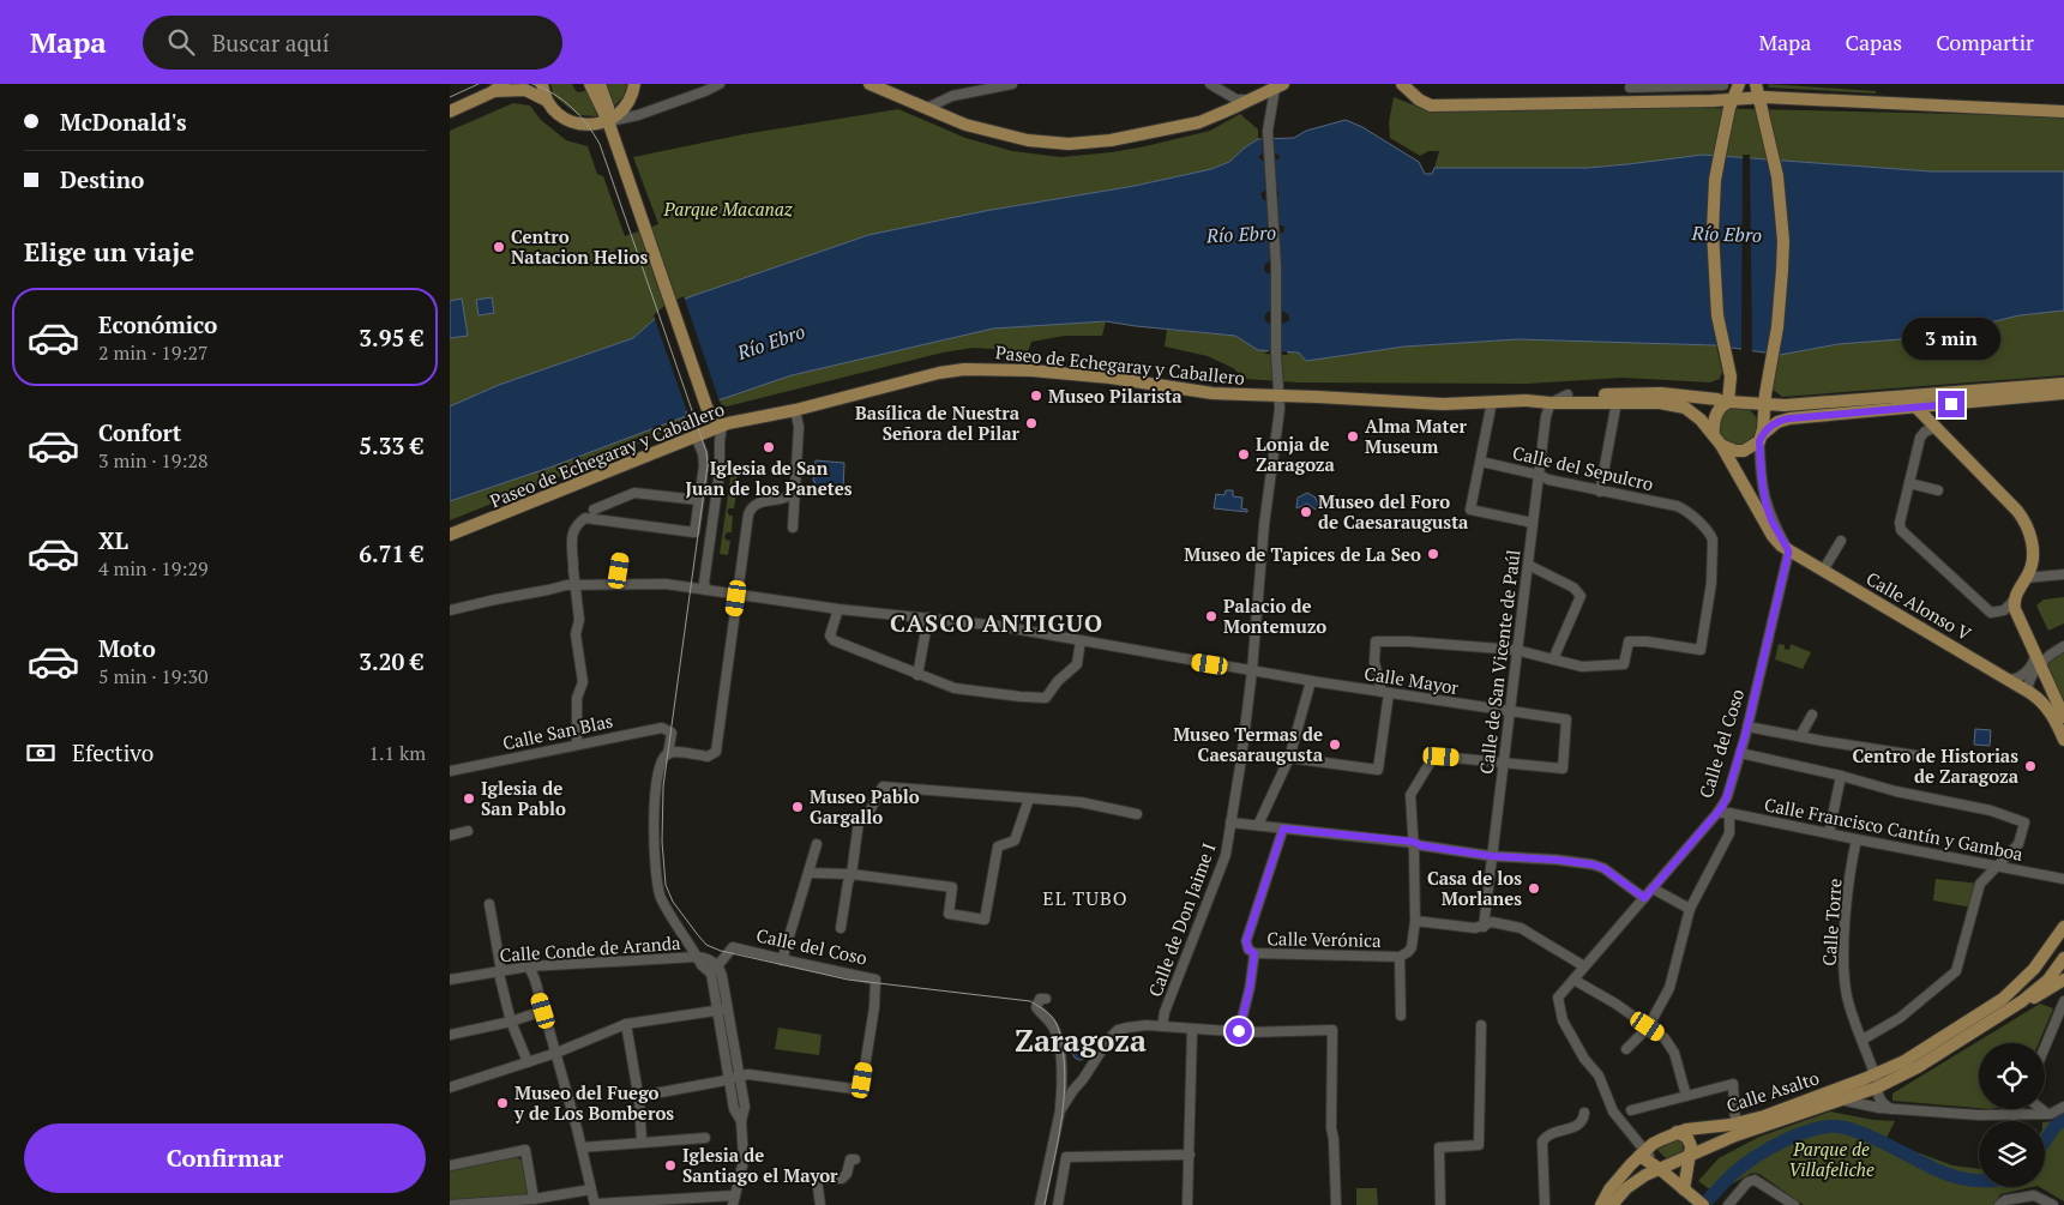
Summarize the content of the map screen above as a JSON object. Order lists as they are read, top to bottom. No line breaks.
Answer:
{"streets":{"main road":["Paseo de Echegaray y Caballero","Calle Alonso V","Calle Asalto"],"street":["Calle del Sepulcro","Calle de San Vicente de Paúl","Calle Mayor","Calle San Blas","Calle del Coso","Calle Francisco Cantín y Gamboa","Calle de Don Jaime I","Calle Torre","Calle Verónica","Calle Conde de Aranda"]},"crossings":[["Paseo de Echegaray y Caballero","Calle de San Vicente de Paúl"],["Paseo de Echegaray y Caballero","Calle de Don Jaime I"],["Calle del Sepulcro","Calle de San Vicente de Paúl"],["Calle Alonso V","Calle del Coso"],["Calle de San Vicente de Paúl","Calle Mayor"],["Calle Mayor","Calle de Don Jaime I"],["Calle del Coso","Calle Francisco Cantín y Gamboa"],["Calle del Coso","Calle Asalto"],["Calle Francisco Cantín y Gamboa","Calle Torre"],["Calle Torre","Calle Asalto"]],"districts":["CASCO ANTIGUO","EL TUBO","Zaragoza"],"water":["Río Ebro"],"parks":["Parque Macanaz","Parque de Villafeliche"],"places":["Centro Natacion Helios","Museo Pilarista","Basílica de Nuestra Señora del Pilar","Alma Mater Museum","Iglesia de San Juan de los Panetes","Lonja de Zaragoza","Museo del Foro de Caesaraugusta","Museo de Tapices de La Seo","Palacio de Montemuzo","Museo Termas de Caesaraugusta","Centro de Historias de Zaragoza","Iglesia de San Pablo","Museo Pablo Gargallo","Casa de los Morlanes","Museo del Fuego y de Los Bomberos","Iglesia de Santiago el Mayor"],"page":{"header":"Mapa","search":"Buscar aquí","nav":["Mapa","Capas","Compartir"],"banner":["McDonald's","Destino"],"heading":"Elige un viaje","list":[{"name":"Económico","note":"2 min · 19:27","value":"3.95 €"},{"name":"Confort","note":"3 min · 19:28","value":"5.33 €"},{"name":"XL","note":"4 min · 19:29","value":"6.71 €"},{"name":"Moto","note":"5 min · 19:30","value":"3.20 €"}],"bubble":"3 min","pay":["Efectivo","1.1 km"],"buttons":"Confirmar"}}
